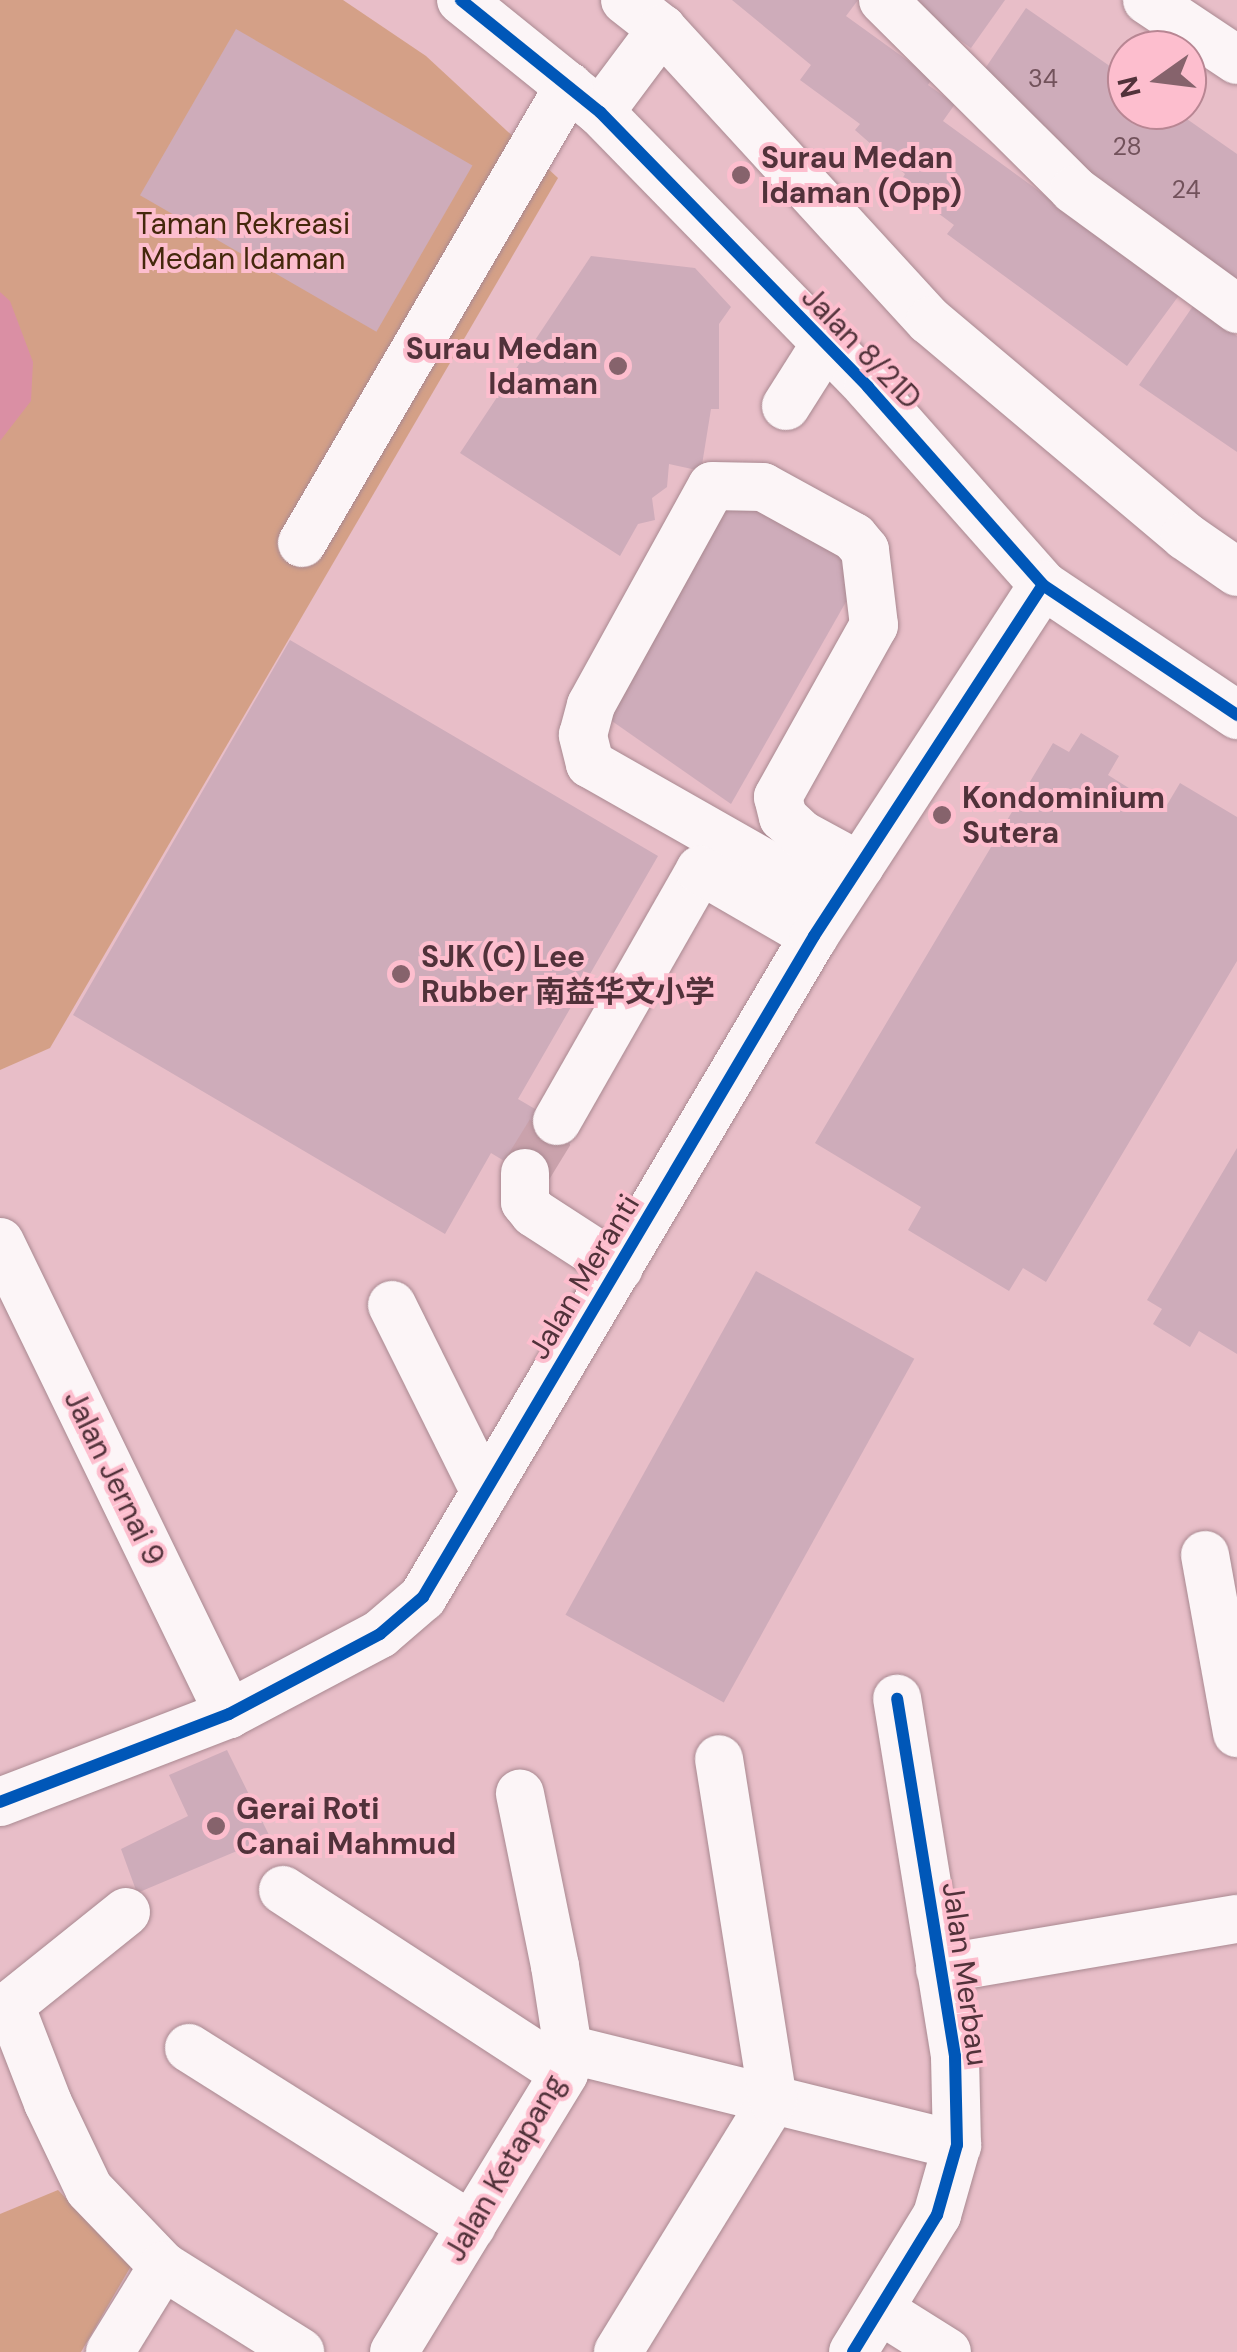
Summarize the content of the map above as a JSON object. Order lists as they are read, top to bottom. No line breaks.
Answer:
{"streets":{"street":["Jalan 8/21D","Jalan Meranti","Jalan Jernai 9","Jalan Merbau","Jalan Ketapang"]},"crossings":[["Jalan 8/21D","Jalan Meranti"],["Jalan Meranti","Jalan Jernai 9"]],"parks":["Taman Rekreasi Medan Idaman"],"places":["Surau Medan Idaman (Opp)","Surau Medan Idaman","Kondominium Sutera","SJK (C) Lee Rubber 南益华文小学","Gerai Roti Canai Mahmud"],"house_numbers":["34","28","24"],"north":"left"}
